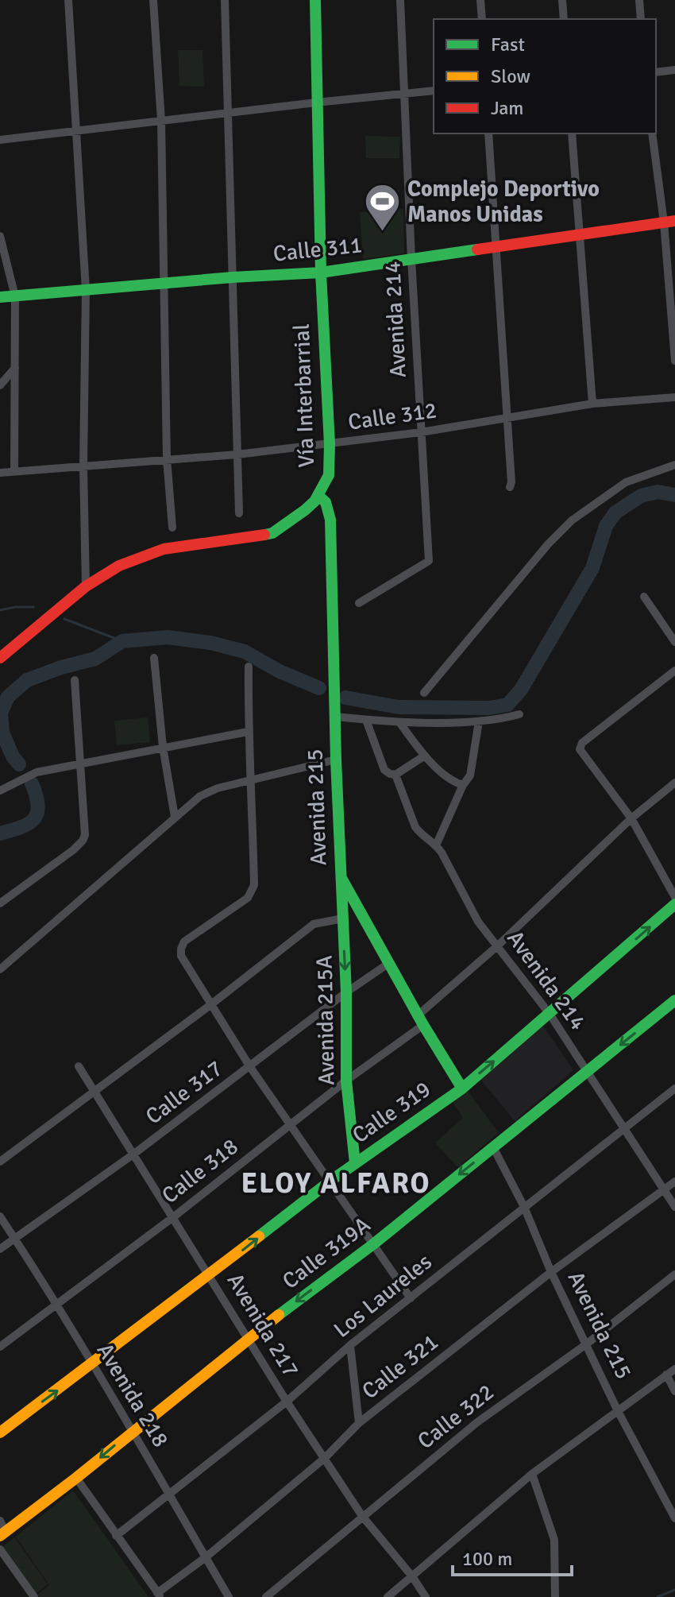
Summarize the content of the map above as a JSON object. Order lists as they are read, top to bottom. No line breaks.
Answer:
{"streets":{"street":["Calle 311","Avenida 214","Vía Interbarrial","Calle 312","Avenida 215","Avenida 215A","Calle 317","Calle 319","Calle 318","Calle 319A","Los Laureles","Avenida 217","Calle 321","Avenida 218","Calle 322"]},"crossings":[["Calle 311","Avenida 214"],["Calle 311","Vía Interbarrial"],["Avenida 214","Calle 312"],["Avenida 214","Calle 319"],["Avenida 214","Calle 318"],["Avenida 214","Calle 319A"],["Avenida 214","Los Laureles"],["Avenida 214","Calle 321"],["Vía Interbarrial","Calle 312"],["Vía Interbarrial","Avenida 215"],["Avenida 215","Avenida 215A"],["Avenida 215","Calle 317"],["Avenida 215","Calle 319"],["Avenida 215","Calle 318"],["Avenida 215","Calle 319A"],["Avenida 215","Los Laureles"],["Avenida 215","Calle 321"],["Avenida 215","Calle 322"],["Avenida 215A","Calle 317"],["Avenida 215A","Calle 319"],["Avenida 215A","Calle 318"],["Calle 317","Avenida 217"],["Calle 317","Avenida 218"],["Calle 319","Avenida 217"],["Calle 319","Avenida 218"],["Calle 318","Avenida 217"],["Calle 318","Avenida 218"],["Calle 319A","Avenida 217"],["Calle 319A","Avenida 218"],["Los Laureles","Avenida 217"],["Los Laureles","Avenida 218"],["Avenida 217","Calle 321"],["Avenida 217","Calle 322"],["Calle 321","Avenida 218"]],"one_way":["Calle 319","Calle 319A"],"districts":["ELOY ALFARO"],"places":{"sports":["Complejo Deportivo Manos Unidas"]},"legend":["Fast","Slow","Jam"],"scale_bar":"100 m"}
